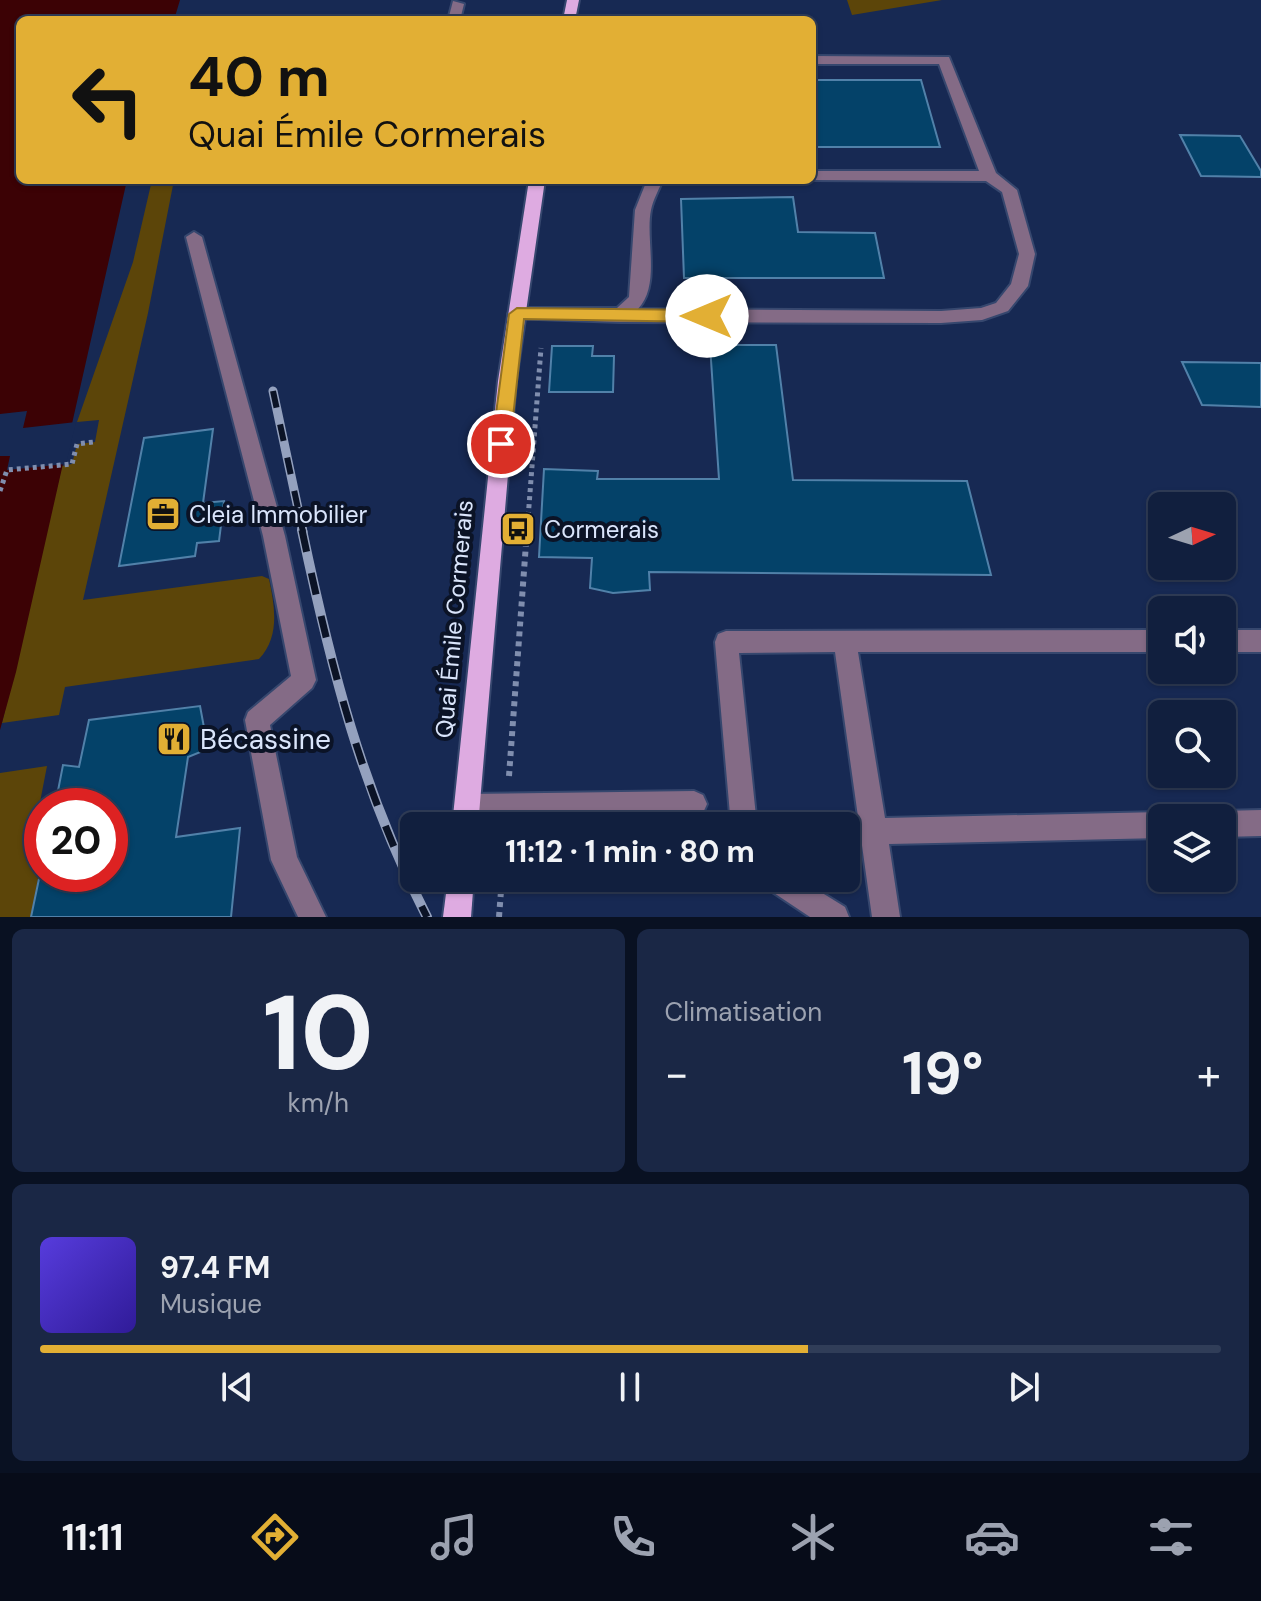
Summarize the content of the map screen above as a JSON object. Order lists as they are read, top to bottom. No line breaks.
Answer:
{"streets":{"main road":["Quai Émile Cormerais"]},"places":{"office":["Cleia Immobilier"],"bus stop":["Cormerais"],"restaurant":["Bécassine"]},"north":"right","page":{"turn":["40 m","Quai Émile Cormerais"],"limit":"20","trip":"11:12 · 1 min · 80 m","tile":[["10","km/h"],"Climatisation"],"heat":["−","19°","+"],"song":["97.4 FM","Musique"],"tabs":"11:11"}}
